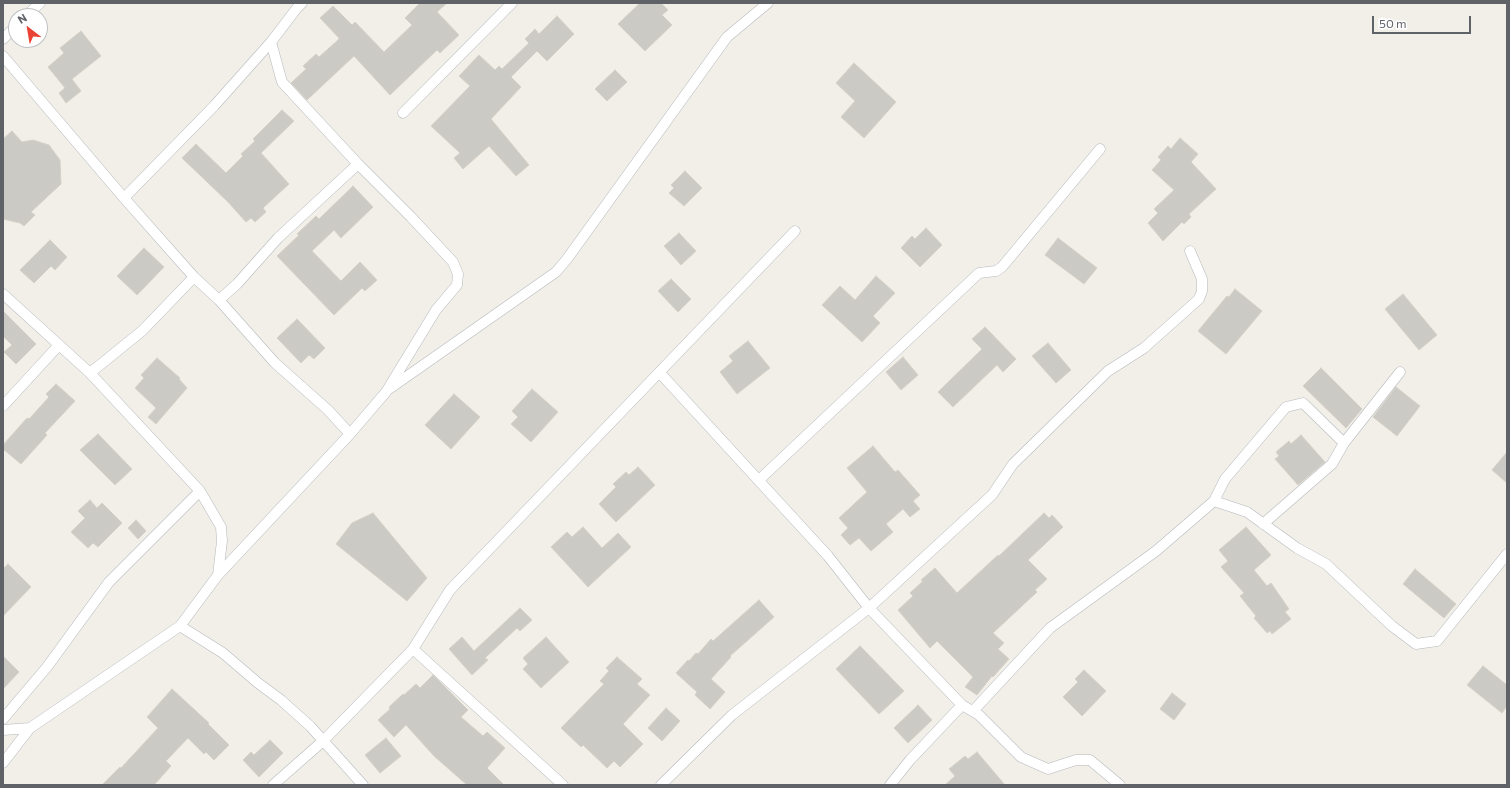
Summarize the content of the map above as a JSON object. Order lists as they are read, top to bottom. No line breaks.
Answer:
{"scale_bar":"50 m","north":"top left"}
